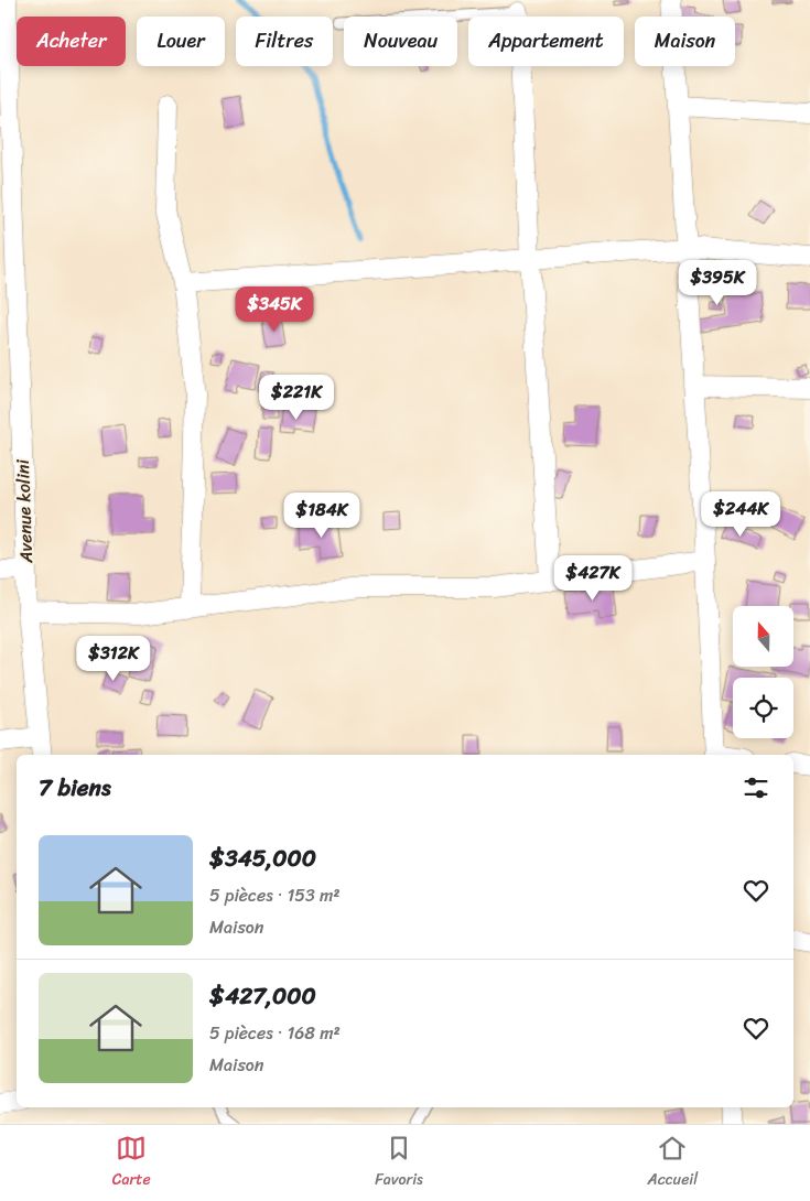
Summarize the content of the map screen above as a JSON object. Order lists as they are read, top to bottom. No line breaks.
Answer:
{"streets":{"street":["Avenue kolini"]},"north":"top","page":{"chip":["Acheter","Louer","Filtres","Nouveau","Appartement","Maison"],"price":["$395K","$345K","$221K","$244K","$184K","$427K","$312K"],"heading":"7 biens","list":[{"name":"$345,000","note":"5 pièces · 153 m² · Maison"},{"name":"$427,000","note":"5 pièces · 168 m² · Maison"}],"tabs":["Carte","Favoris","Accueil"]}}
